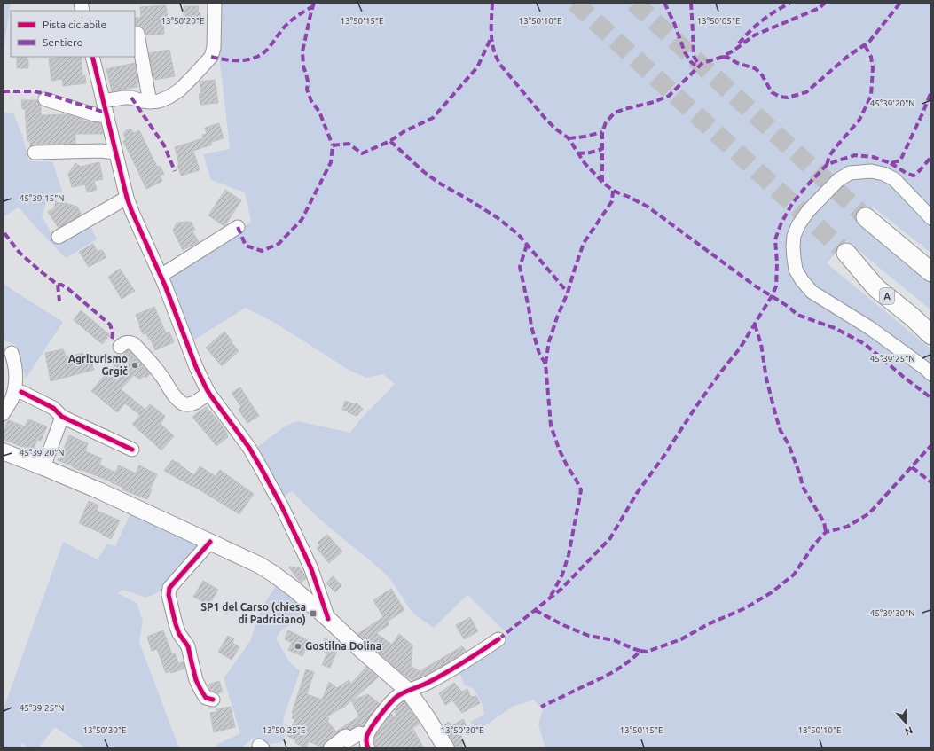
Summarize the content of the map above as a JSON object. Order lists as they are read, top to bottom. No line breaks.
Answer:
{"streets":{"highway":["A"]},"places":{"other":["Agriturismo Grgič","Gostilna Dolina"],"transit":["SP1 del Carso (chiesa di Padriciano)"]},"legend":["Pista ciclabile","Sentiero"],"north":"bottom","coordinates":["13°50'20\"E","13°50'15\"E","13°50'10\"E","13°50'05\"E","45°39'20\"N","45°39'15\"N","45°39'25\"N","45°39'30\"N","13°50'30\"E","13°50'25\"E"]}
